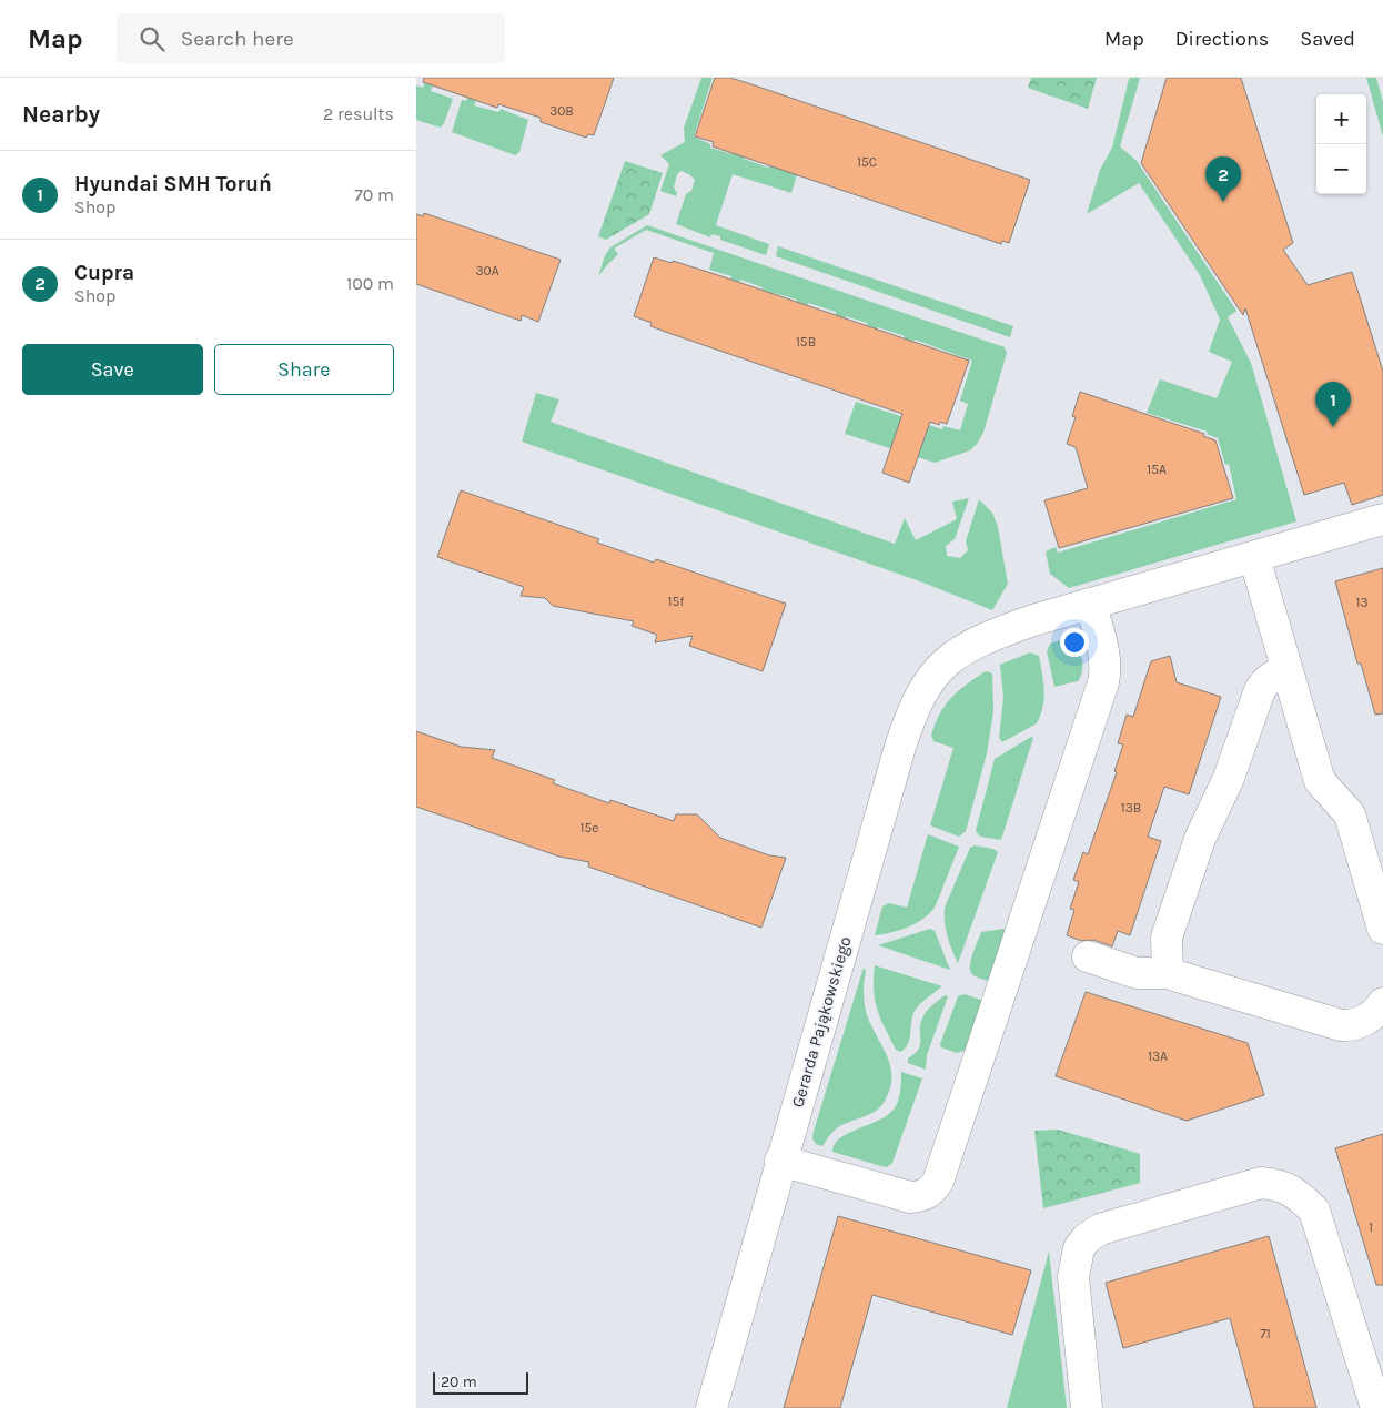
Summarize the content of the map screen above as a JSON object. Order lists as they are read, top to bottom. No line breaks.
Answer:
{"streets":{"street":["Gerarda Pająkowskiego"]},"house_numbers":["30B","15C","30A","15B","15A","15f","13","13B","15e","13A","1","71"],"scale_bar":"20 m","page":{"header":"Map","search":"Search here","nav":["Map","Directions","Saved"],"heading":["Nearby","2 results"],"map_buttons":["+","−"],"list":[{"mark":"1","name":"Hyundai SMH Toruń","note":"Shop","value":"70 m"},{"mark":"2","name":"Cupra","note":"Shop","value":"100 m"}],"pins":["2","1"],"buttons":["Save","Share"],"scale":"20 m"}}
